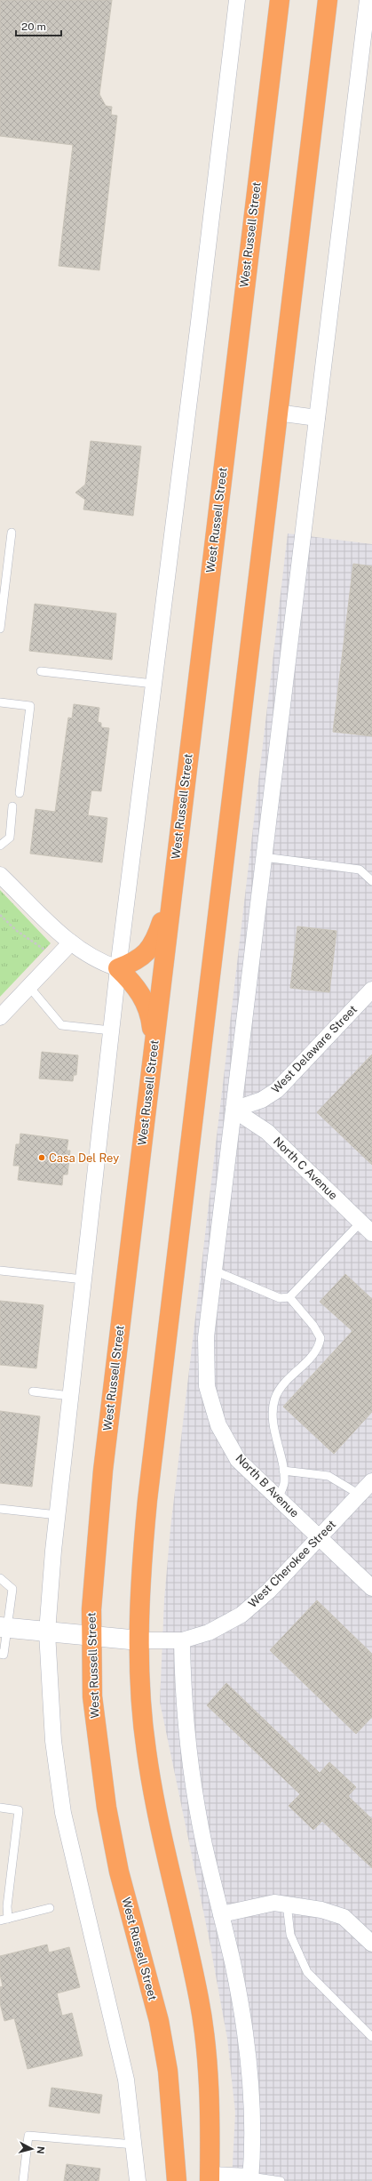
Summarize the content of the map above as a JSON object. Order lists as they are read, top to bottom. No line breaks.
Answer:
{"streets":{"highway":["West Russell Street"],"street":["West Delaware Street","North C Avenue","North B Avenue","West Cherokee Street"]},"crossings":[["West Delaware Street","North C Avenue"],["North B Avenue","West Cherokee Street"]],"places":["Casa Del Rey"],"scale_bar":"20 m","north":"right"}
